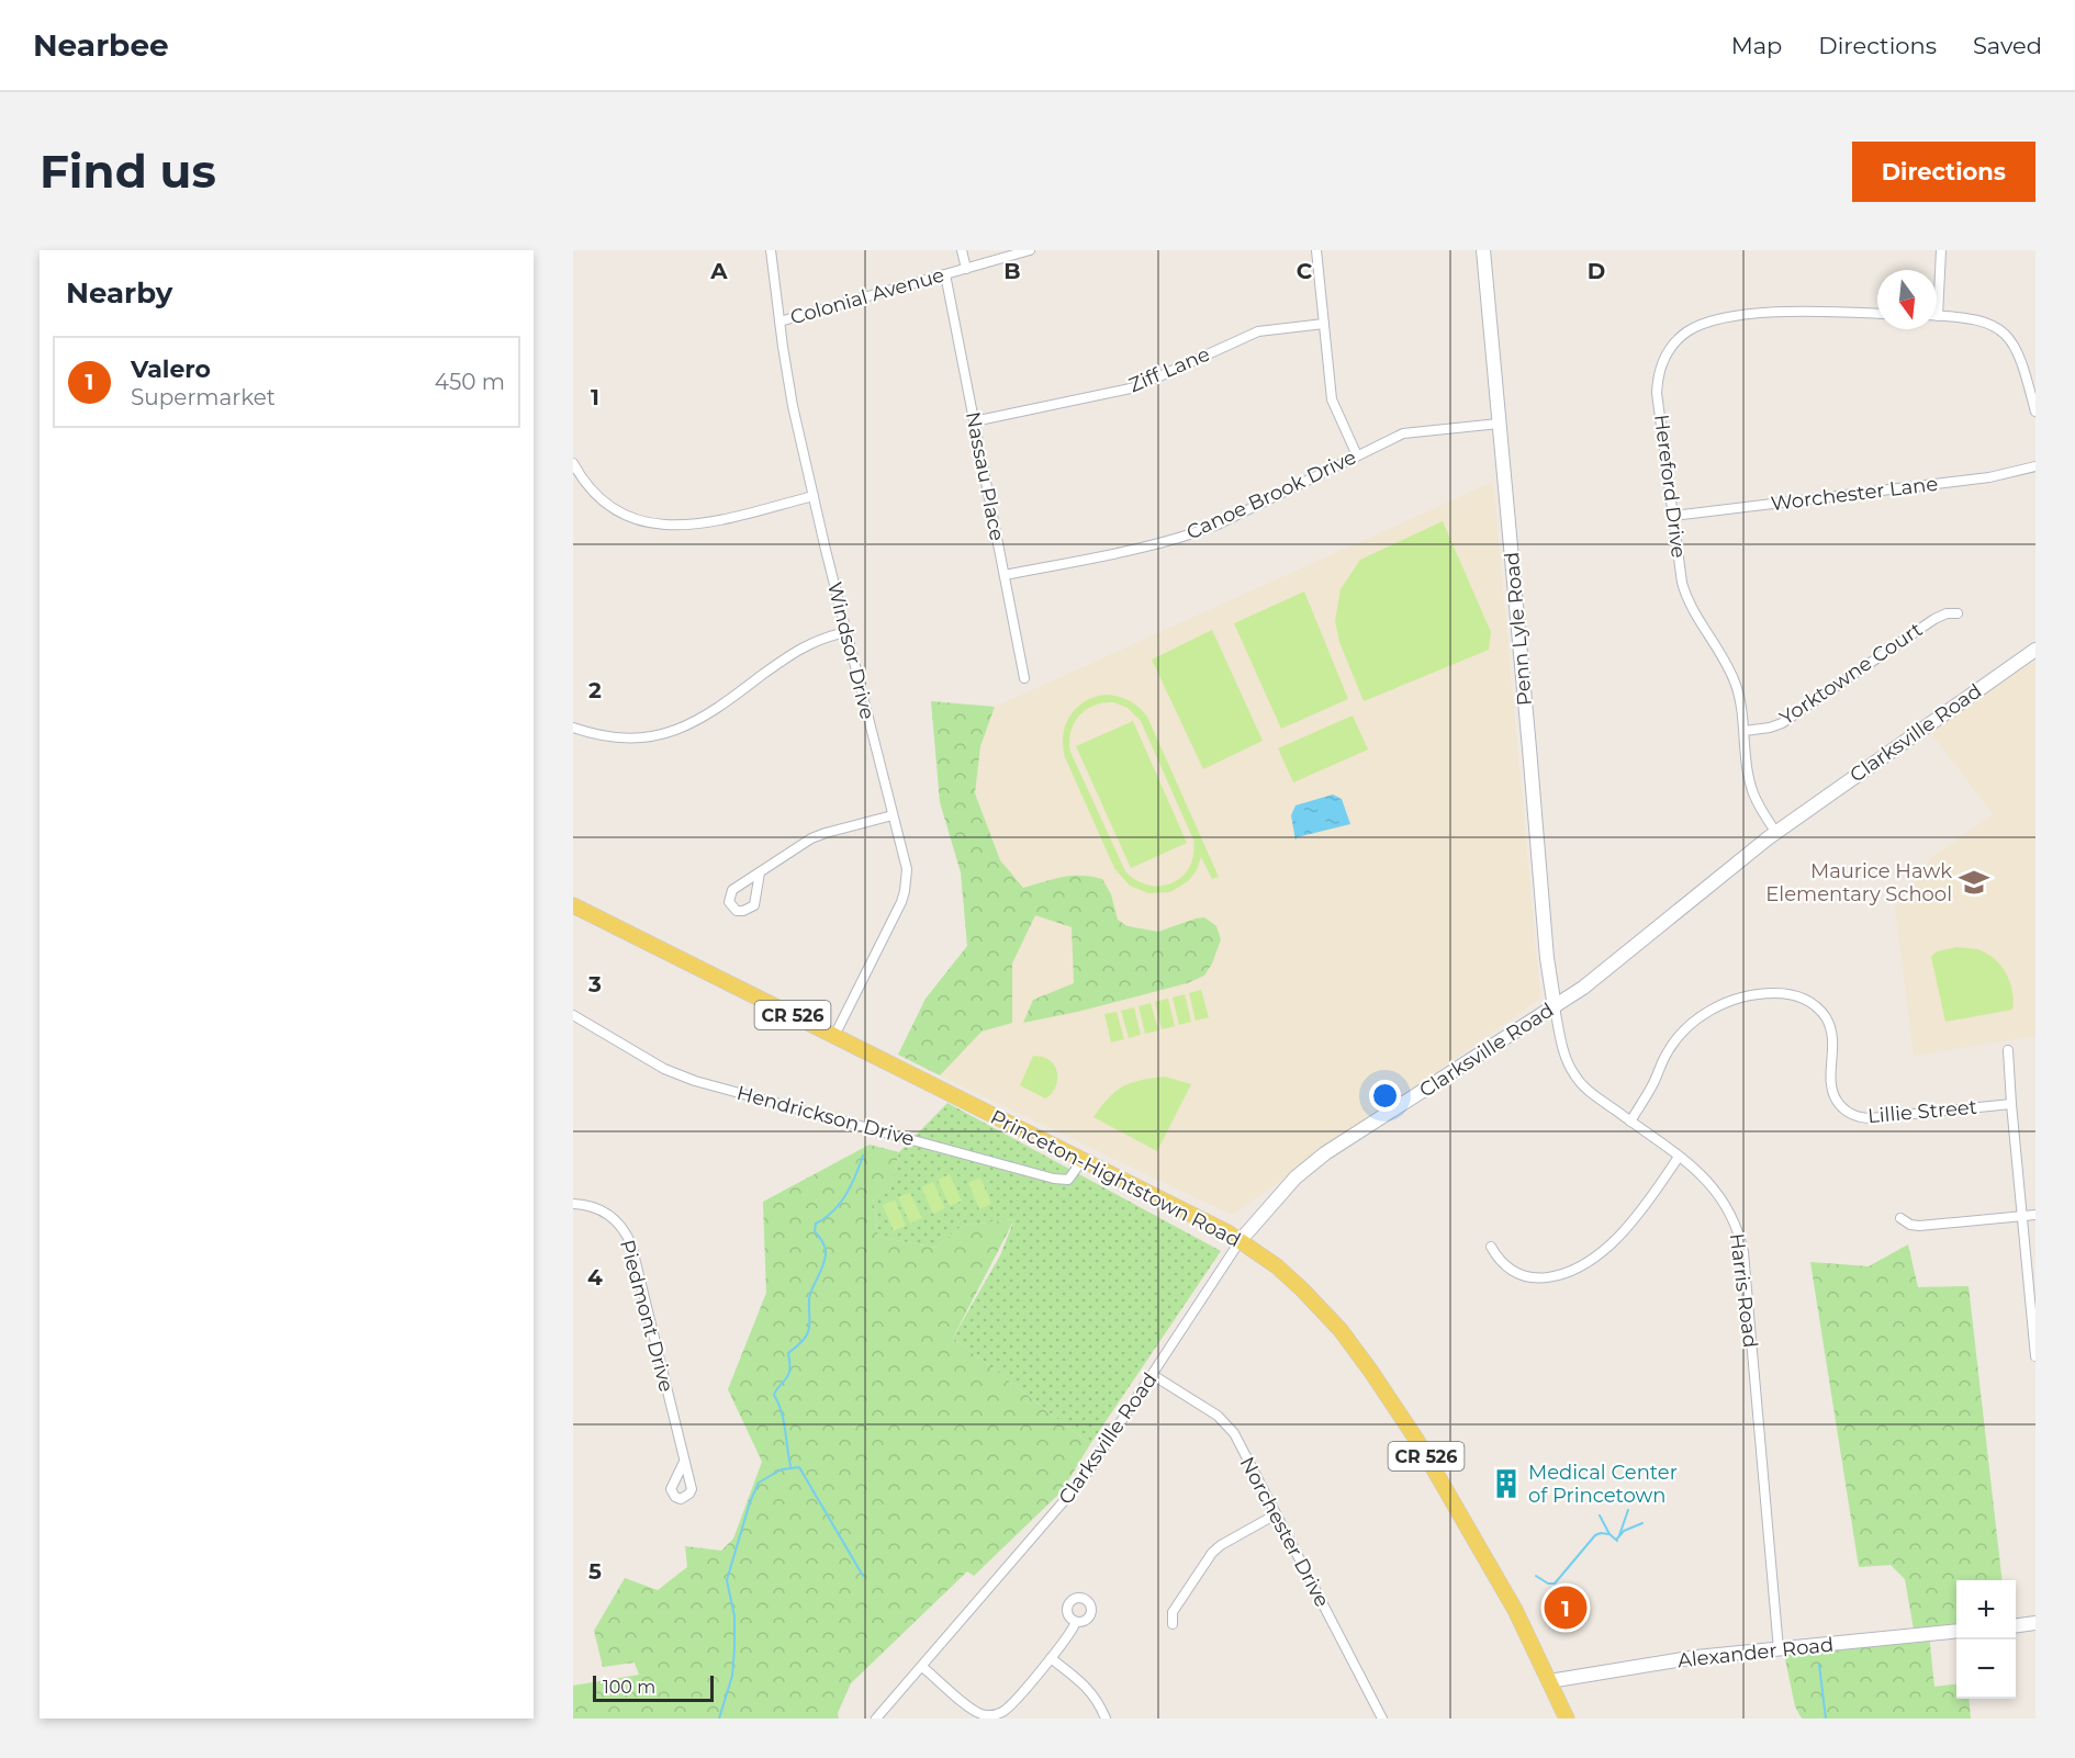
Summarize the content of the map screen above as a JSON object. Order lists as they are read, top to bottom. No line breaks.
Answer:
{"streets":{"main road":["CR 526","Princeton-Hightstown Road"],"street":["Colonial Avenue","Ziff Lane","Nassau Place","Hereford Drive","Worchester Lane","Canoe Brook Drive","Penn Lyle Road","Windsor Drive","Yorktowne Court","Clarksville Road","Lillie Street","Hendrickson Drive","Harris Road","Piedmont Drive","Norchester Drive","Alexander Road"]},"crossings":[["Colonial Avenue","Nassau Place"],["Colonial Avenue","Windsor Drive"],["Ziff Lane","Nassau Place"],["Nassau Place","Canoe Brook Drive"],["Hereford Drive","Worchester Lane"],["Hereford Drive","Yorktowne Court"],["Hereford Drive","Clarksville Road"],["Canoe Brook Drive","Penn Lyle Road"],["Penn Lyle Road","Clarksville Road"],["Penn Lyle Road","Harris Road"],["Windsor Drive","Princeton-Hightstown Road"],["Clarksville Road","Princeton-Hightstown Road"],["Clarksville Road","Harris Road"],["Clarksville Road","Norchester Drive"],["Lillie Street","Harris Road"],["Hendrickson Drive","Princeton-Hightstown Road"],["Princeton-Hightstown Road","Alexander Road"],["Harris Road","Alexander Road"]],"places":{"school or university":["Maurice Hawk Elementary School"],"building":["Medical Center of Princetown"]},"scale_bar":"100 m","north":"bottom","page":{"header":"Nearbee","nav":["Map","Directions","Saved"],"buttons":"Directions","title":"Find us","heading":"Nearby","list":[{"mark":"1","name":"Valero","note":"Supermarket","value":"450 m"}],"map_buttons":["+","−"],"pins":"1","scale":"100 m"},"grid":{"columns":["A","B","C","D"],"rows":["1","2","3","4","5"]}}
